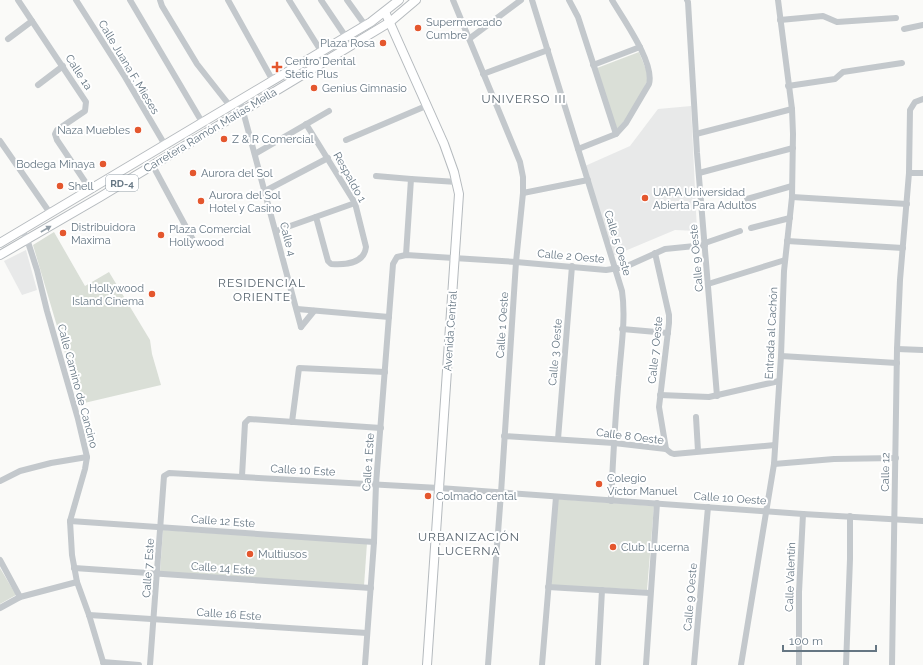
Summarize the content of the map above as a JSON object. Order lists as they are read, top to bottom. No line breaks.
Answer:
{"streets":{"main road":["Carretera Ramón Matías Mella","RD-4","Avenida Central"],"street":["Calle Juana F. Mieses","Calle 1a","Respaldo 1","Calle 4","Calle 5 Oeste","Calle 2 Oeste","Calle 9 Oeste","Calle 1 Oeste","Entrada al Cachón","Calle 7 Oeste","Calle 3 Oeste","Calle Camino de Cancino","Calle 8 Oeste","Calle 1 Este","Calle 10 Este","Calle 12","Calle 10 Oeste","Calle 12 Este","Calle 7 Este","Calle 14 Este","Calle Valentín","Calle 16 Este"]},"crossings":[["Calle Juana F. Mieses","Carretera Ramón Matías Mella"],["Calle 1a","Carretera Ramón Matías Mella"],["Carretera Ramón Matías Mella","Calle 4"],["Carretera Ramón Matías Mella","Avenida Central"],["Carretera Ramón Matías Mella","Calle Camino de Cancino"],["Calle 5 Oeste","Calle 2 Oeste"],["Calle 5 Oeste","Calle 8 Oeste"],["Calle 5 Oeste","Calle 10 Oeste"],["Calle 2 Oeste","Calle 9 Oeste"],["Calle 2 Oeste","Calle 1 Oeste"],["Calle 2 Oeste","Avenida Central"],["Calle 2 Oeste","Calle 7 Oeste"],["Calle 2 Oeste","Calle 3 Oeste"],["Calle 2 Oeste","Calle 1 Este"],["Calle 9 Oeste","Calle 10 Oeste"],["Calle 1 Oeste","Calle 8 Oeste"],["Calle 1 Oeste","Calle 10 Oeste"],["Avenida Central","Calle 10 Este"],["Avenida Central","Calle 10 Oeste"],["Entrada al Cachón","Calle 8 Oeste"],["Entrada al Cachón","Calle 10 Oeste"],["Calle 7 Oeste","Calle 8 Oeste"],["Calle 3 Oeste","Calle 8 Oeste"],["Calle Camino de Cancino","Calle 12 Este"],["Calle Camino de Cancino","Calle 14 Este"],["Calle Camino de Cancino","Calle 16 Este"],["Calle 1 Este","Calle 10 Este"],["Calle 1 Este","Calle 12 Este"],["Calle 1 Este","Calle 14 Este"],["Calle 1 Este","Calle 16 Este"],["Calle 10 Este","Calle 10 Oeste"],["Calle 10 Este","Calle 7 Este"],["Calle 12","Calle 10 Oeste"],["Calle 10 Oeste","Calle Valentín"],["Calle 12 Este","Calle 7 Este"],["Calle 7 Este","Calle 14 Este"],["Calle 7 Este","Calle 16 Este"]],"districts":["UNIVERSO III","RESIDENCIAL ORIENTE","URBANIZACIÓN LUCERNA"],"places":{"other":["Supermercado Cumbre","Plaza Rosa","Genius Gimnasio","Naza Muebles","Z & R Comercial","Bodega Minaya","Aurora del Sol","Shell","UAPA Universidad Abierta Para Adultos","Aurora del Sol Hotel y Casino","Distribuidora Maxima","Plaza Comercial Hollywood","Hollywood Island Cinema","Colegio Víctor Manuel","Colmado cental","Club Lucerna","Multiusos"],"health":["Centro Dental Stetic Plus"]},"scale_bar":"100 m"}
